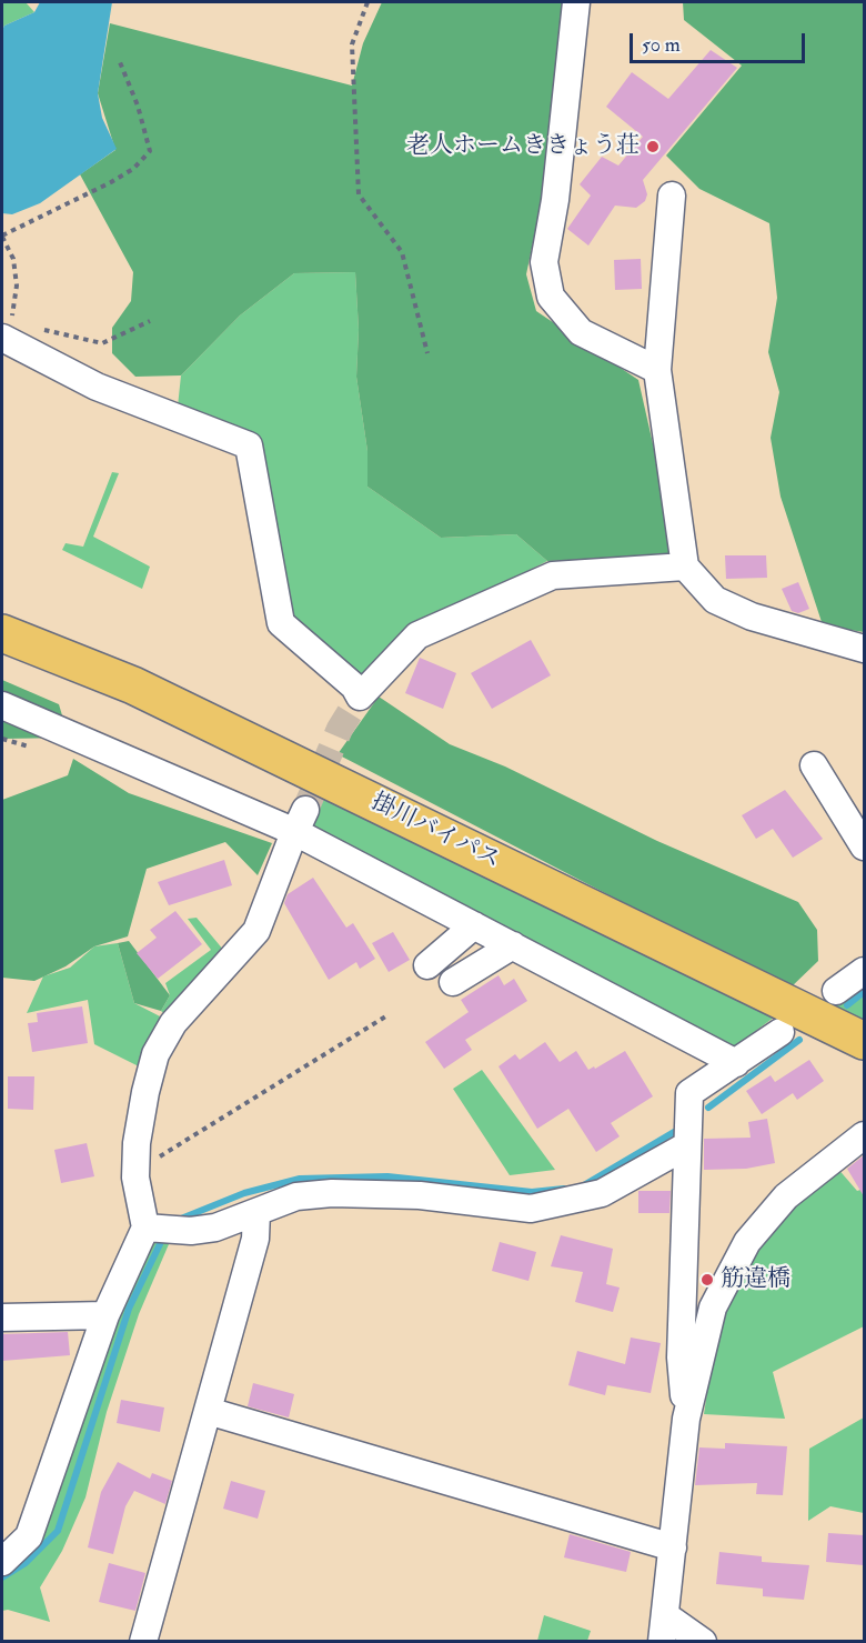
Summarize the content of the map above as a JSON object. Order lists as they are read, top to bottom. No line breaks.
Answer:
{"streets":{"highway":["掛川バイパス"]},"places":["老人ホームききょう荘","筋違橋"],"scale_bar":"50 m"}
